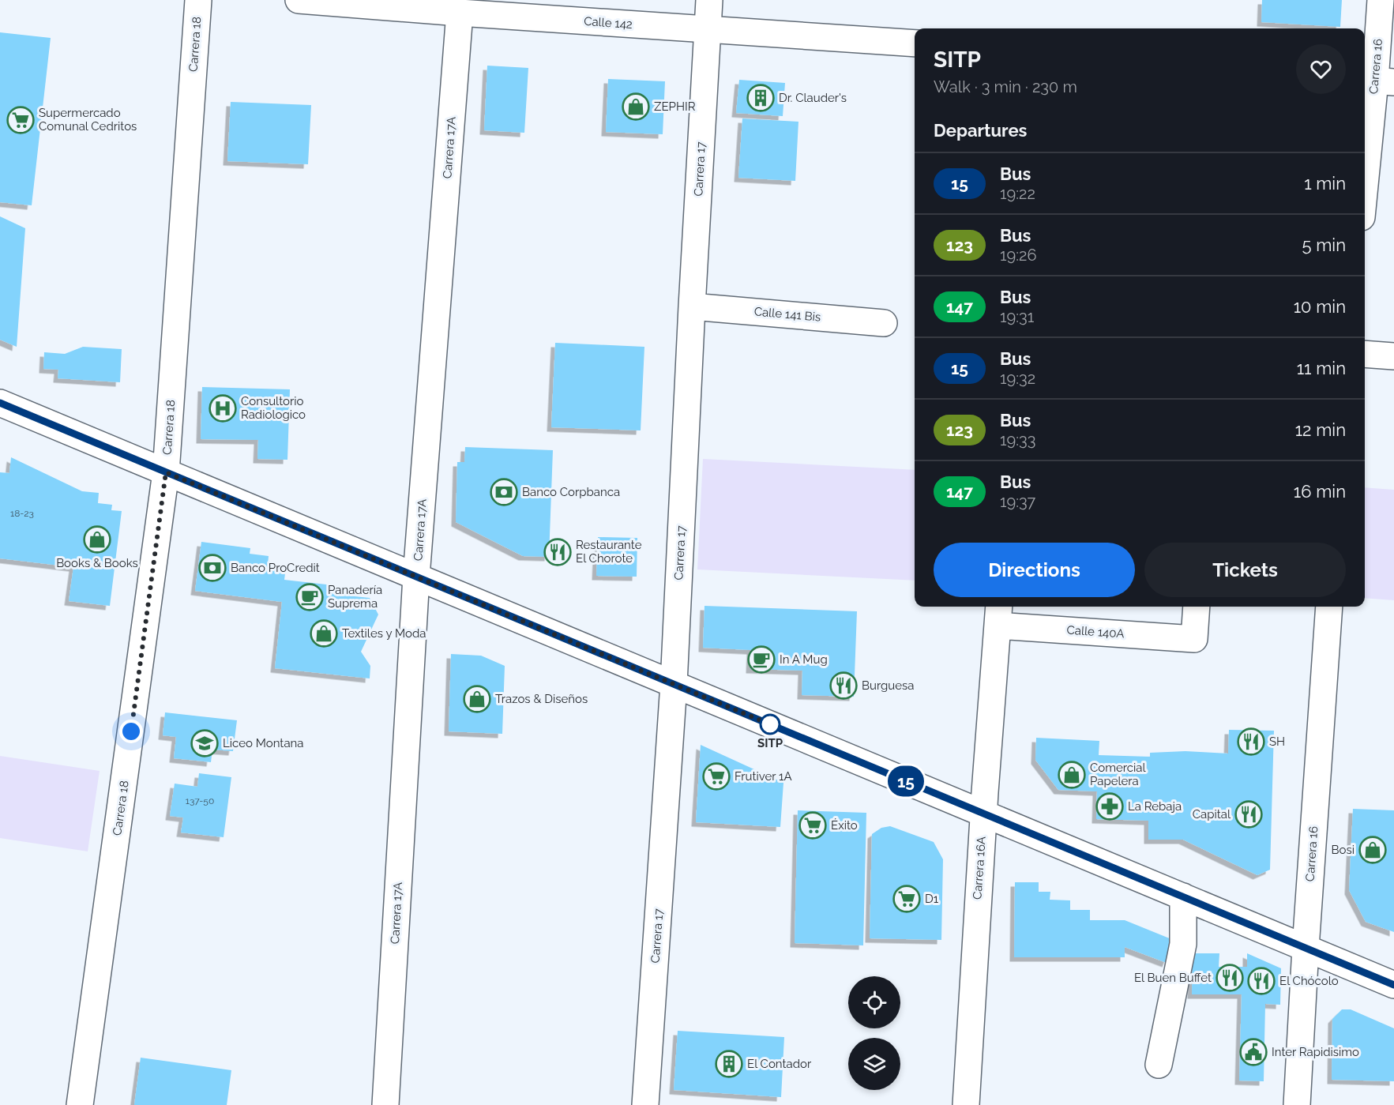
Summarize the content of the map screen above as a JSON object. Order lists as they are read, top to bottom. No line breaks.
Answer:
{"streets":{"street":["Calle 142","Carrera 18","Carrera 16","Carrera 17A","Carrera 17","Calle 141 Bis","Calle 140A","Carrera 16A"]},"crossings":[["Calle 142","Carrera 17A"],["Calle 142","Carrera 17"],["Carrera 17","Calle 141 Bis"],["Calle 140A","Carrera 16A"]],"places":{"building":["Dr. Clauder's","El Contador"],"shop":["ZEPHIR","Books & Books","Textiles y Moda","Trazos & Diseños","Comercial Papelera","Bosi"],"supermarket":["Supermercado Comunal Cedritos","Frutiver 1A","Éxito","D1"],"hospital":["Consultorio Radiologico"],"bank":["Banco Corpbanca","Banco ProCredit"],"restaurant":["Restaurante El Chorote","Burguesa","SH","Capital","El Buen Buffet","El Chócolo"],"cafe":["Panadería Suprema","In A Mug"],"other":["SITP"],"school or university":["Liceo Montana"],"pharmacy":["La Rebaja"],"public building":["Inter Rapidisimo"]},"lines":["bus line 15"],"house_numbers":["18-23","137-50"],"page":{"on_map":"15","heading":[["SITP","Walk · 3 min · 230 m"],"Departures"],"list":[{"mark":"15","name":"Bus","note":"19:22","value":"1 min"},{"mark":"123","name":"Bus","note":"19:26","value":"5 min"},{"mark":"147","name":"Bus","note":"19:31","value":"10 min"},{"mark":"15","name":"Bus","note":"19:32","value":"11 min"},{"mark":"123","name":"Bus","note":"19:33","value":"12 min"},{"mark":"147","name":"Bus","note":"19:37","value":"16 min"}],"buttons":["Directions","Tickets"]}}
